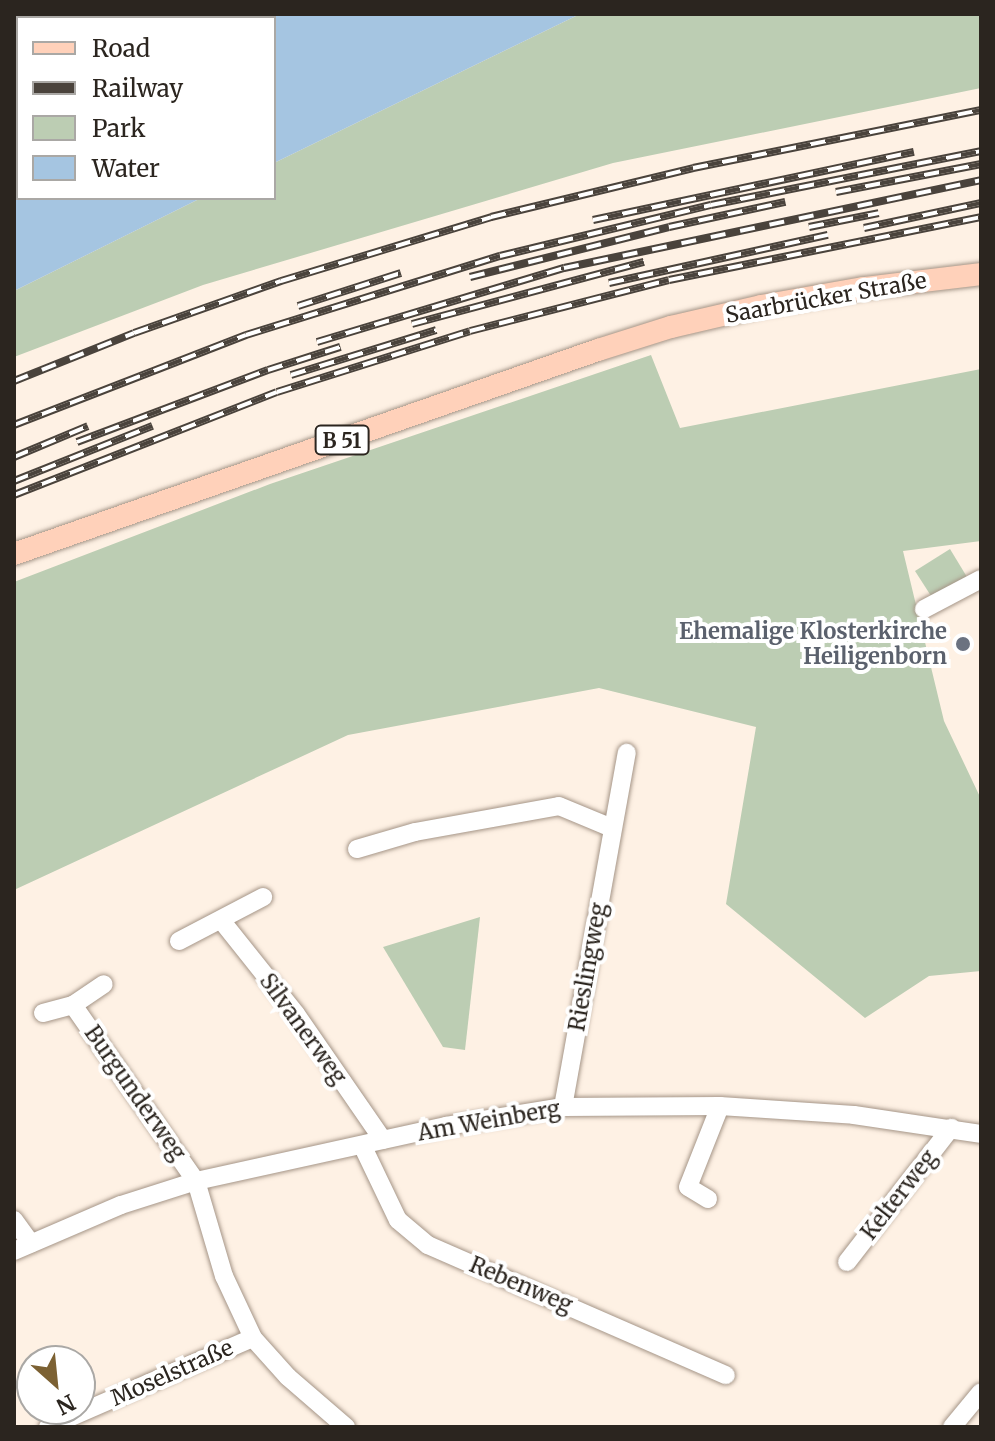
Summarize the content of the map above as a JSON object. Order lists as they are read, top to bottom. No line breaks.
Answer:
{"streets":{"main road":["Saarbrücker Straße","B 51"],"street":["Rieslingweg","Silvanerweg","Burgunderweg","Am Weinberg","Kelterweg","Rebenweg","Moselstraße"]},"crossings":[["Rieslingweg","Am Weinberg"],["Silvanerweg","Am Weinberg"],["Burgunderweg","Am Weinberg"],["Burgunderweg","Moselstraße"],["Am Weinberg","Kelterweg"],["Am Weinberg","Rebenweg"]],"places":["Ehemalige Klosterkirche Heiligenborn"],"legend":["Road","Railway","Park","Water"],"north":"bottom right"}
